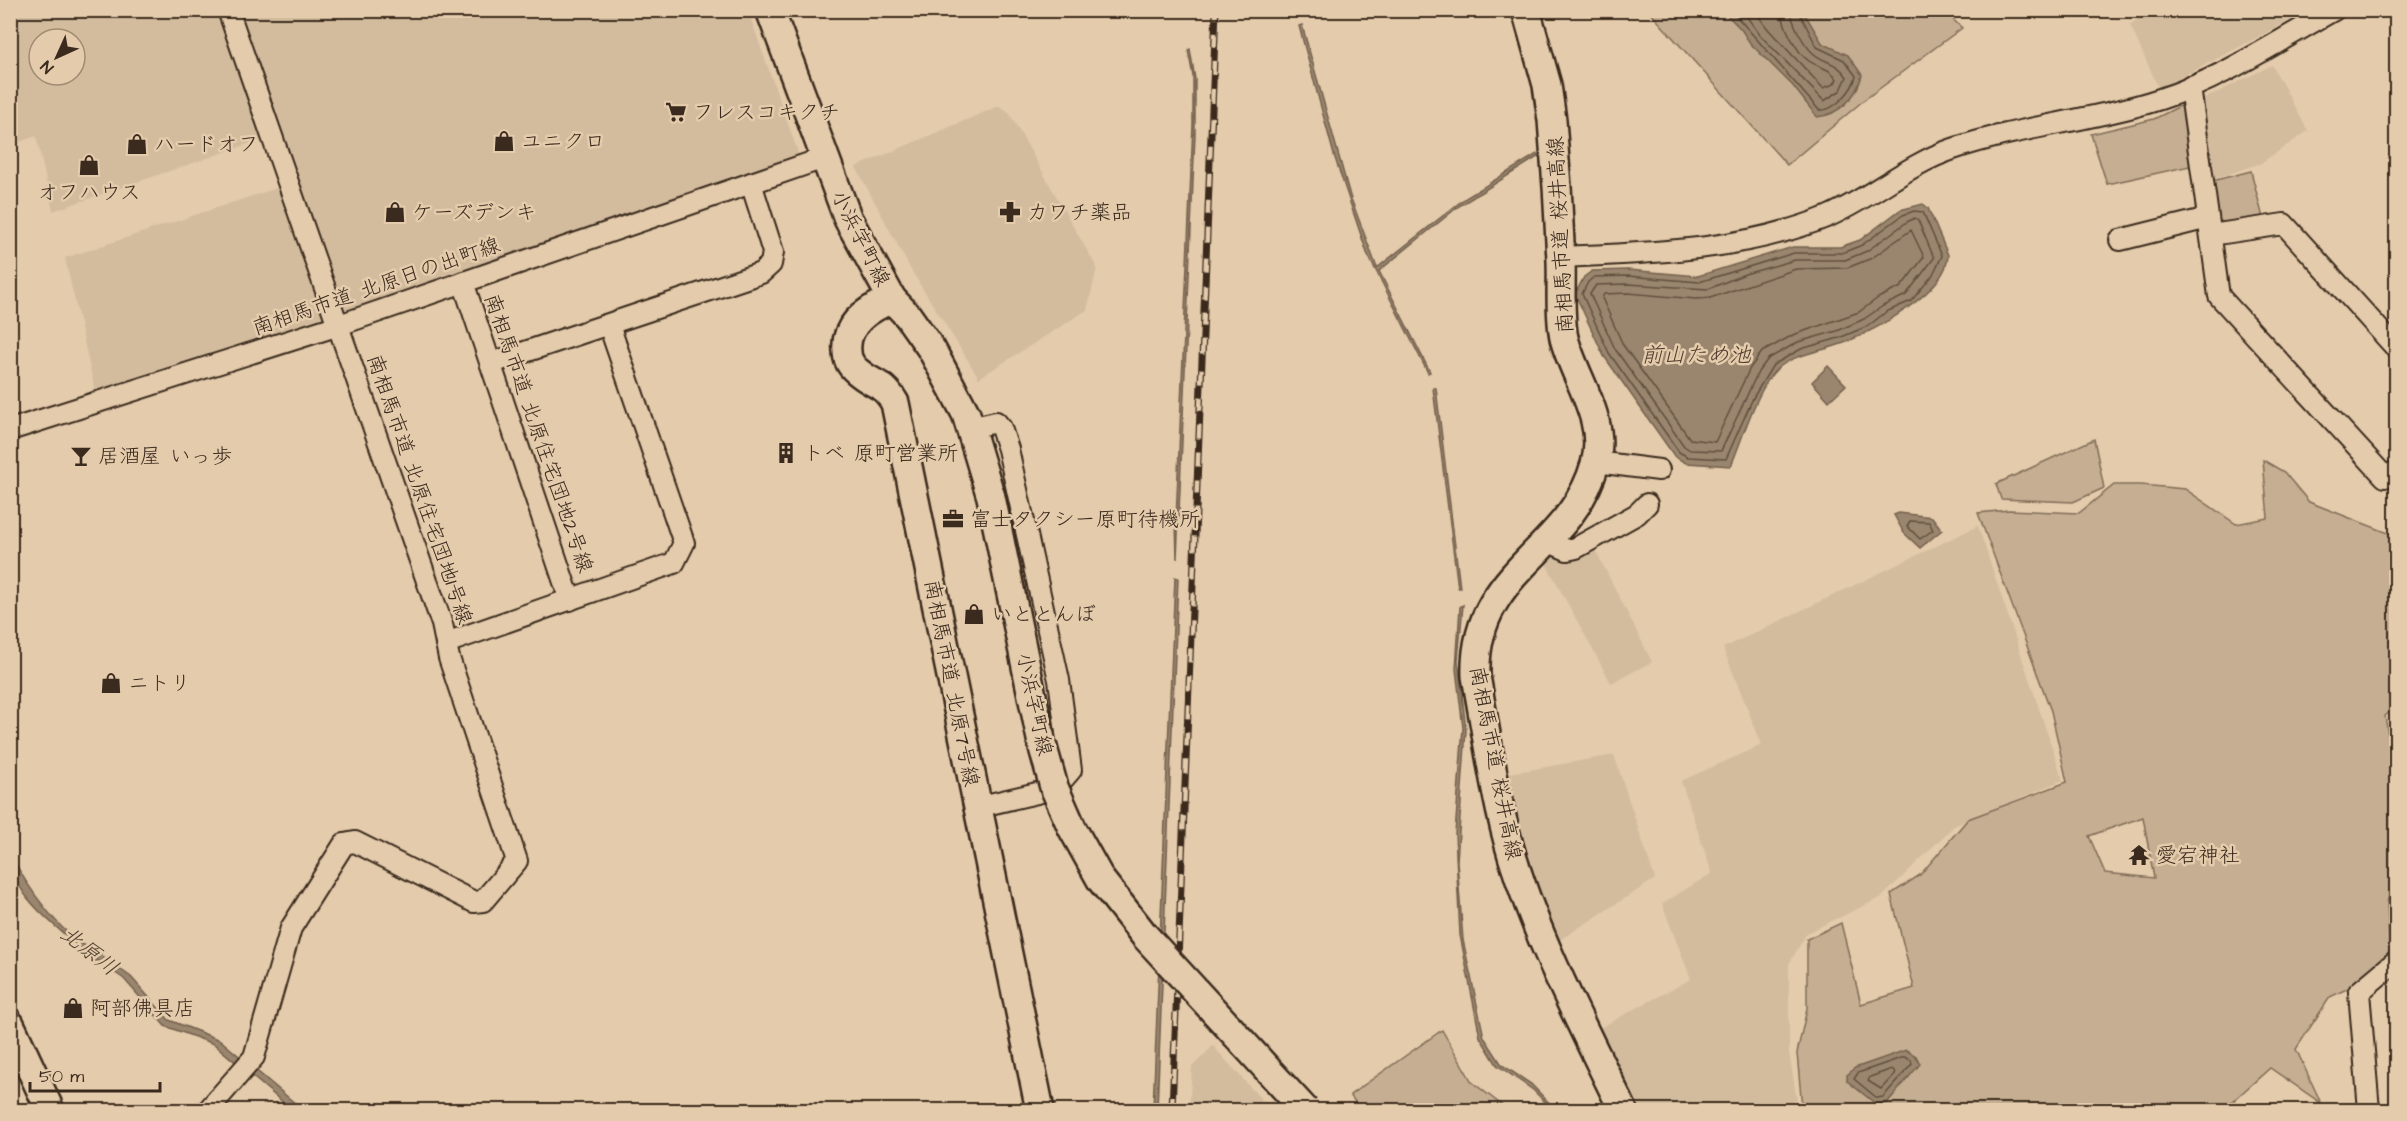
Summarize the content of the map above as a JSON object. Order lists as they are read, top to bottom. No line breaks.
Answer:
{"streets":{"street":["南相馬市道 桜井高線","小浜字町線","南相馬市道 北原日の出町線","南相馬市道 北原住宅団地2号線","南相馬市道 北原住宅団地1号線","南相馬市道 北原7号線"]},"crossings":[["小浜字町線","南相馬市道 北原日の出町線"],["小浜字町線","南相馬市道 北原7号線"],["南相馬市道 北原日の出町線","南相馬市道 北原住宅団地2号線"],["南相馬市道 北原日の出町線","南相馬市道 北原住宅団地1号線"],["南相馬市道 北原住宅団地2号線","南相馬市道 北原住宅団地1号線"]],"water":["前山ため池","北原川"],"places":{"supermarket":["フレスコキクチ"],"shop":["ユニクロ","ハードオフ","オフハウス","ケーズデンキ","いととんぼ","ニトリ","阿部佛具店"],"pharmacy":["カワチ薬品"],"building":["トベ 原町営業所"],"bar":["居酒屋 いっ歩"],"office":["富士タクシー原町待機所"],"temple":["愛宕神社"]},"scale_bar":"50 m","north":"bottom left"}
